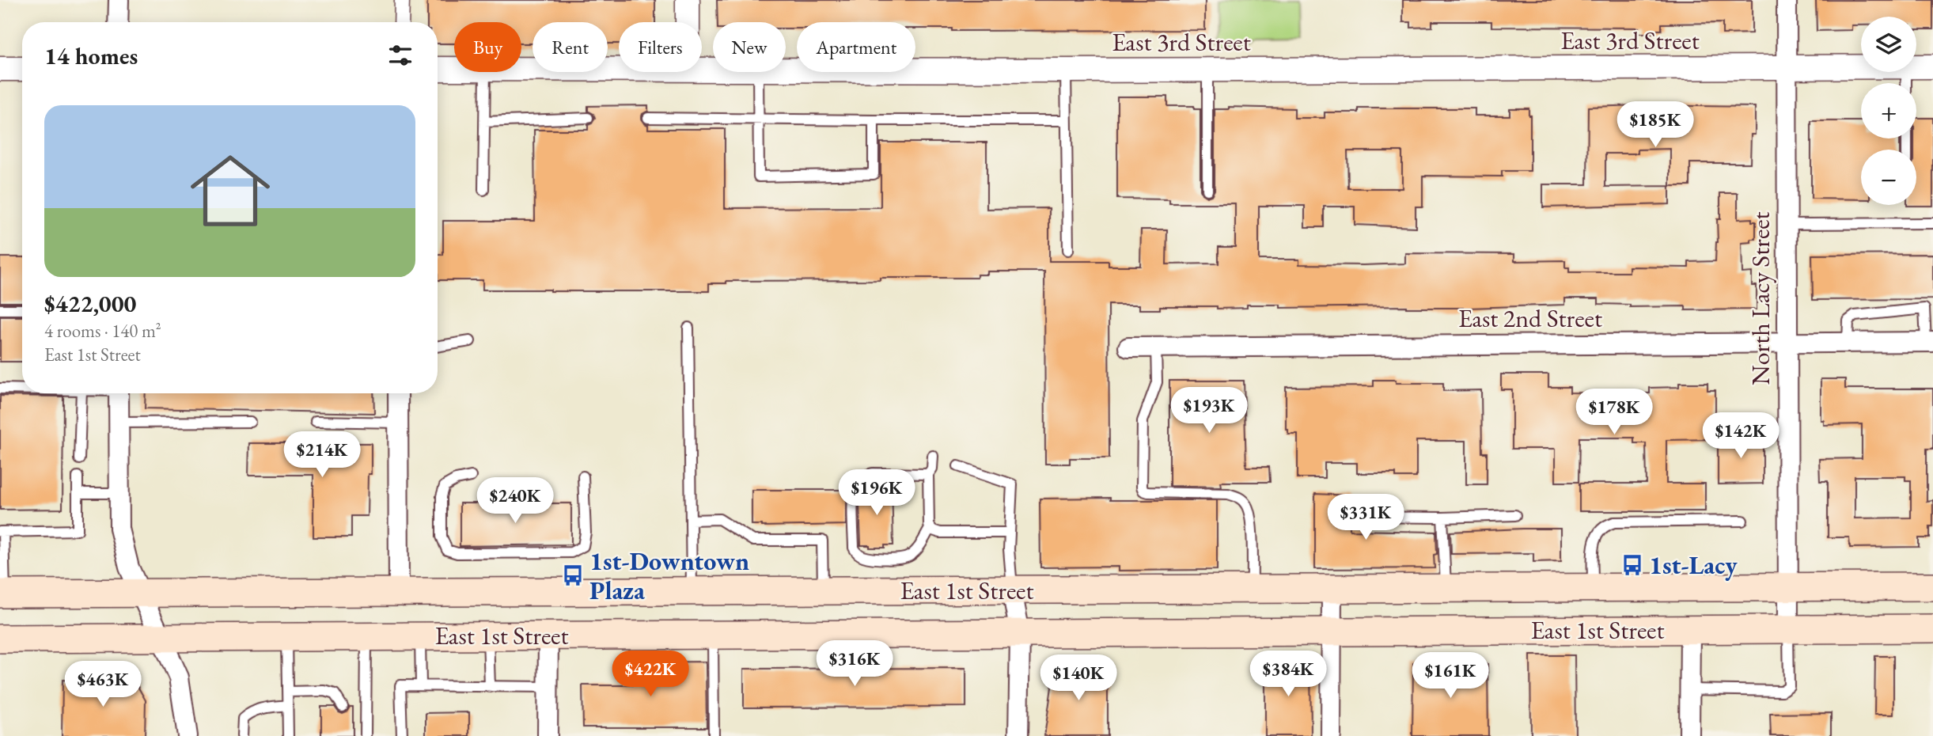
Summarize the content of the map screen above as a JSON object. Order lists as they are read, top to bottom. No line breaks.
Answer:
{"streets":{"main road":["East 1st Street"],"street":["East 3rd Street","North Lacy Street","East 2nd Street"]},"crossings":[["East 3rd Street","North Lacy Street"],["North Lacy Street","East 2nd Street"],["North Lacy Street","East 1st Street"]],"places":{"bus stop":["1st-Lacy","1st-Downtown Plaza"]},"page":{"map_buttons":["+","−"],"chip":["Buy","Rent","Filters","New","Apartment"],"heading":"14 homes","list":[{"name":"$422,000","note":"4 rooms · 140 m² · East 1st Street"}],"price":["$185K","$193K","$178K","$142K","$214K","$196K","$240K","$331K","$316K","$422K","$384K","$161K","$140K","$463K"]}}
